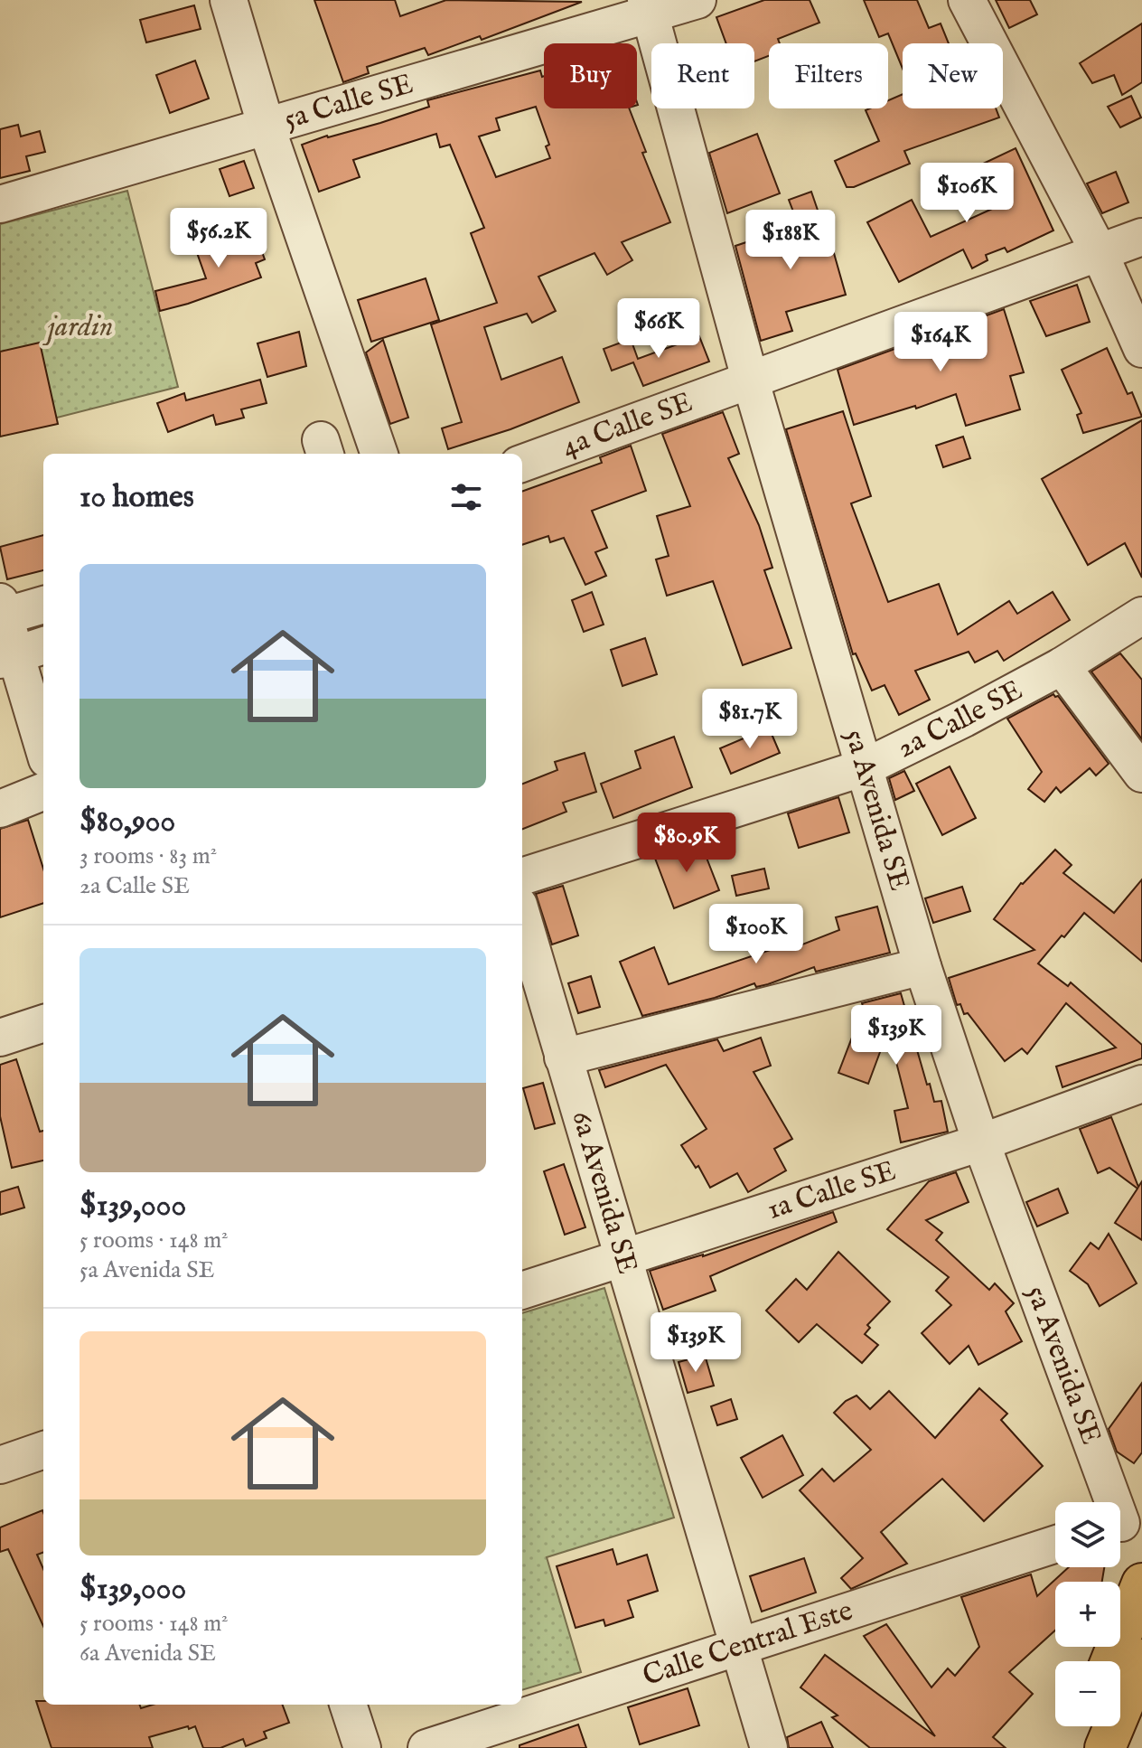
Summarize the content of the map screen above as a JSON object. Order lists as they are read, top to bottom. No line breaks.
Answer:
{"streets":{"street":["5a Calle SE","4a Calle SE","2a Calle SE","5a Avenida SE","1a Calle SE","6a Avenida SE","Calle Central Este"]},"crossings":[["5a Calle SE","5a Avenida SE"],["4a Calle SE","5a Avenida SE"],["2a Calle SE","5a Avenida SE"],["5a Avenida SE","1a Calle SE"],["1a Calle SE","6a Avenida SE"],["6a Avenida SE","Calle Central Este"]],"parks":["jardin"],"page":{"chip":["Buy","Rent","Filters","New"],"price":["$106K","$56.2K","$188K","$66K","$164K","$81.7K","$80.9K","$100K","$139K","$139K"],"heading":"10 homes","list":[{"name":"$80,900","note":"3 rooms · 83 m² · 2a Calle SE"},{"name":"$139,000","note":"5 rooms · 148 m² · 5a Avenida SE"},{"name":"$139,000","note":"5 rooms · 148 m² · 6a Avenida SE"}],"map_buttons":["+","−"]}}
